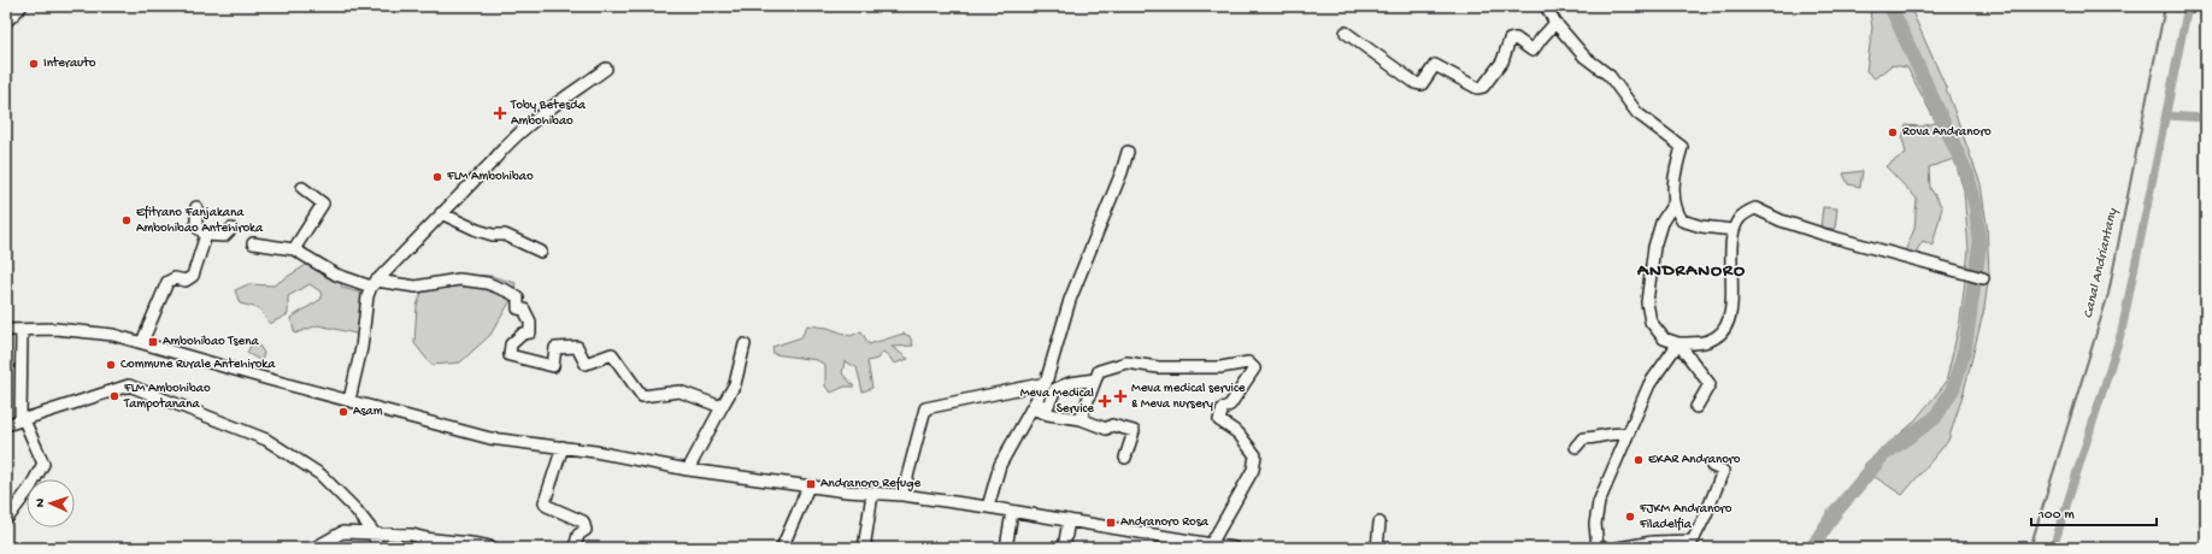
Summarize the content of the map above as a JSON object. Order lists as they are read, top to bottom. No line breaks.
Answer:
{"districts":["ANDRANORO"],"water":["Canal Andriantany"],"places":{"other":["Interauto","Rova Andranoro","FLM Ambohibao","Efitrano Fanjakana Ambohibao Antehiroka","Commune Rurale Antehiroka","FLM Ambohibao Tampotanana","Asam","EKAR Andranoro","FJKM Andranoro Filadelfia"],"health":["Toby Betesda Ambohibao","Meva medical service & Meva nursery","Meva Medical Service"],"transit":["Ambohibao Tsena","Andranoro Refuge","Andranoro Rosa"]},"scale_bar":"100 m","north":"left"}
